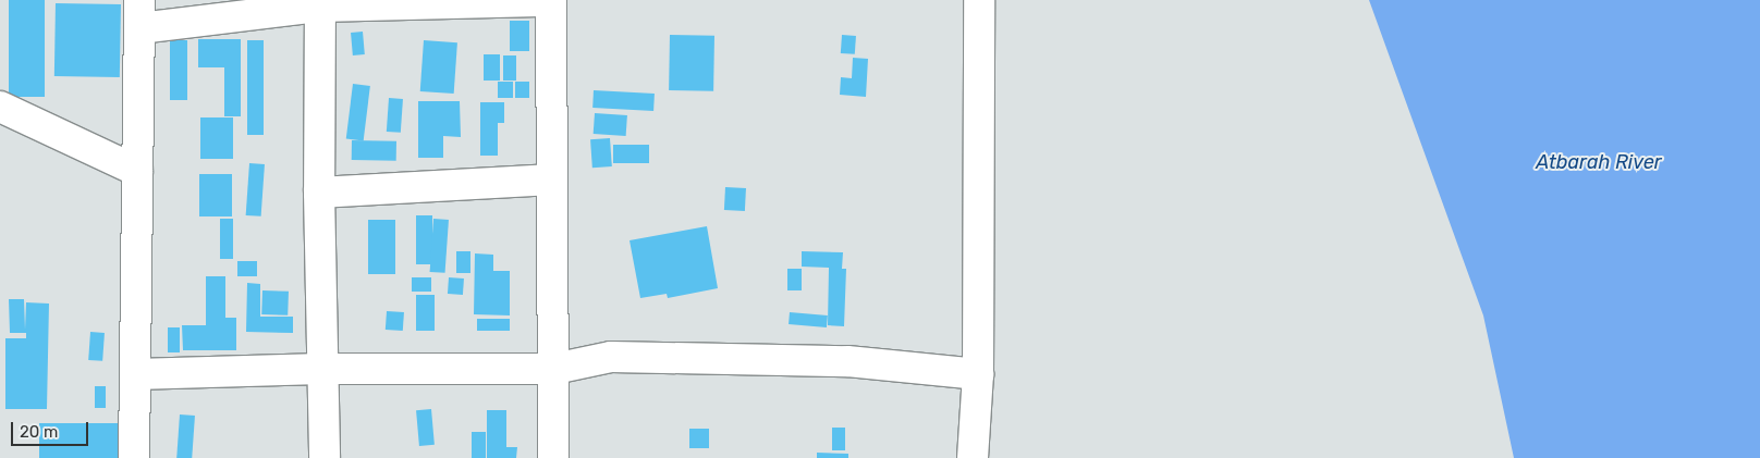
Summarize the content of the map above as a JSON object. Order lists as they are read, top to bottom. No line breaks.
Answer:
{"water":["Atbarah River"],"scale_bar":"20 m"}
